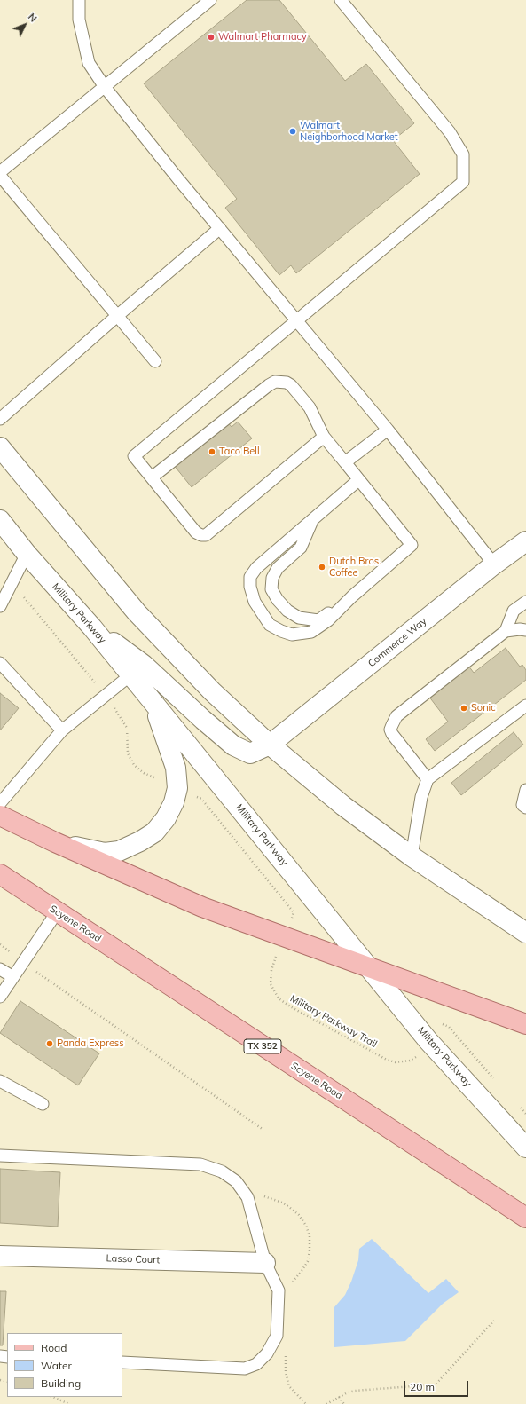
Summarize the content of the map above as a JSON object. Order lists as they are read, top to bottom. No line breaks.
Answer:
{"streets":{"main road":["Military Parkway","Commerce Way","Scyene Road","TX 352","Lasso Court"],"path":["Military Parkway Trail"]},"crossings":[["Military Parkway","Commerce Way"]],"places":["Walmart Pharmacy","Walmart Neighborhood Market","Taco Bell","Dutch Bros. Coffee","Sonic","Panda Express"],"legend":["Road","Water","Building"],"scale_bar":"20 m","north":"top right"}
